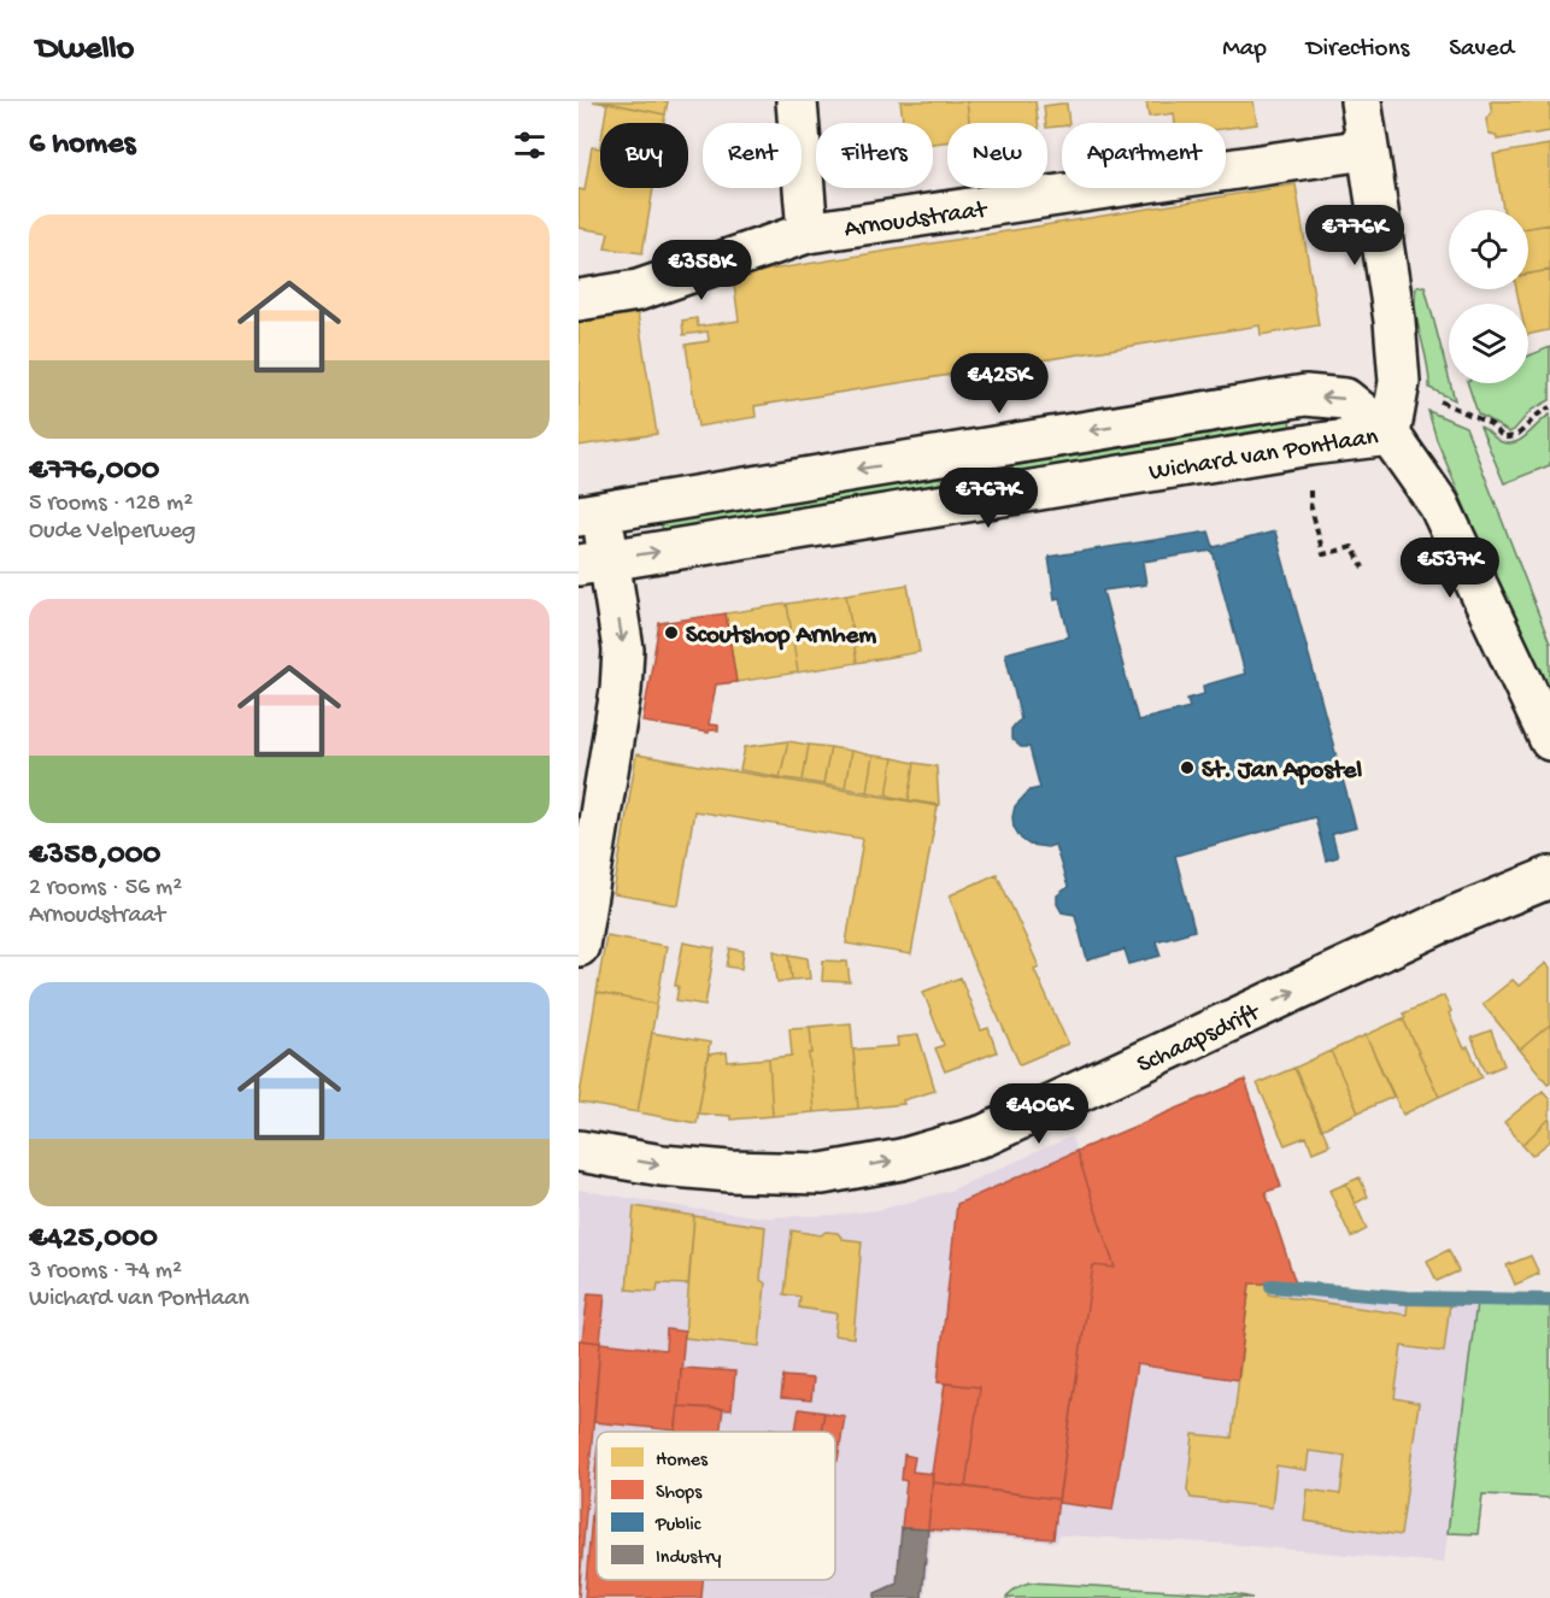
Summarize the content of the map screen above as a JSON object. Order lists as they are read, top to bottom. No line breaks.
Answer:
{"streets":{"street":["Arnoudstraat","Wichard van Pontlaan","Schaapsdrift"]},"one_way":["Schaapsdrift"],"places":["Scoutshop Arnhem","St. Jan Apostel"],"legend":["Homes","Shops","Public","Industry"],"page":{"header":"Dwello","nav":["Map","Directions","Saved"],"heading":"6 homes","chip":["Buy","Rent","Filters","New","Apartment"],"list":[{"name":"€776,000","note":"5 rooms · 128 m² · Oude Velperweg"},{"name":"€358,000","note":"2 rooms · 56 m² · Arnoudstraat"},{"name":"€425,000","note":"3 rooms · 74 m² · Wichard van Pontlaan"}],"price":["€776K","€358K","€425K","€767K","€537K","€406K"]}}
